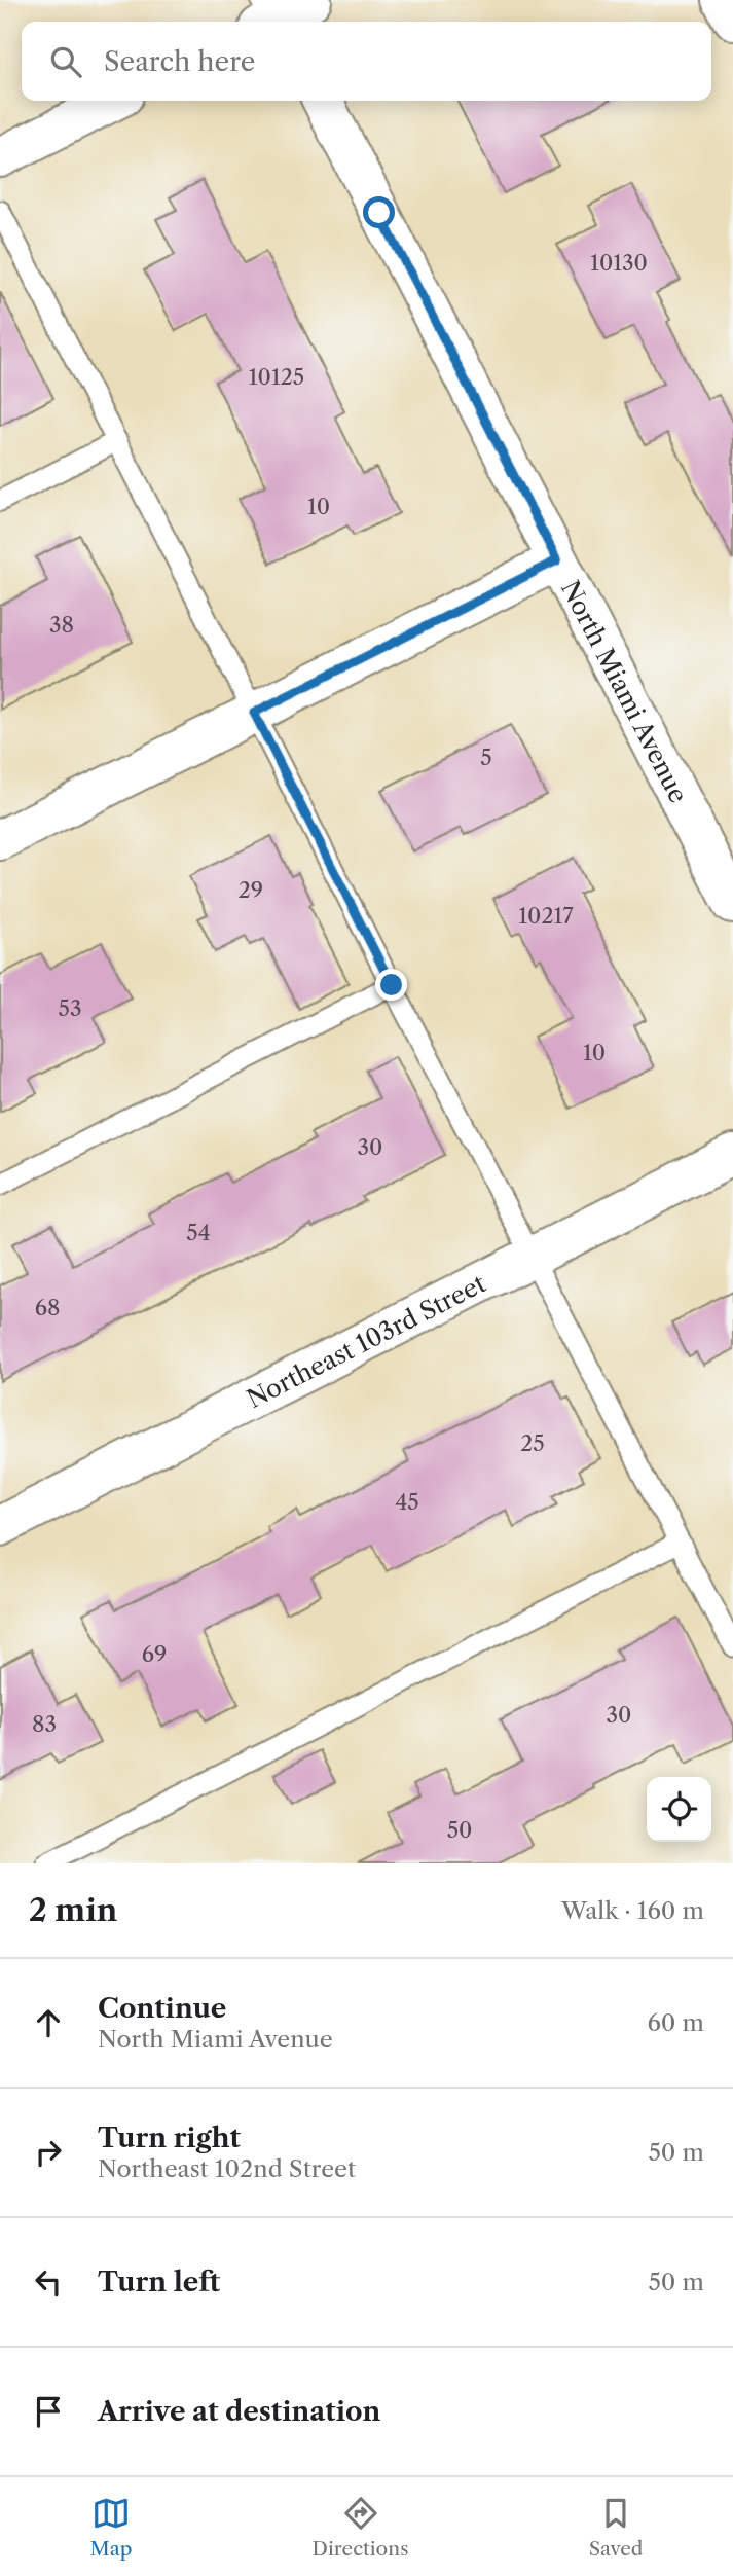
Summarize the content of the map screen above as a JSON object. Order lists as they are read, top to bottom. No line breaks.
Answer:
{"streets":{"main road":["North Miami Avenue","Northeast 103rd Street"]},"house_numbers":["10130","10125","10","38","5","29","10217","53","10","30","54","68","25","45","69","30","83","50"],"page":{"search":"Search here","heading":["2 min","Walk · 160 m"],"list":[["Continue","North Miami Avenue","60 m"],["Turn right","Northeast 102nd Street","50 m"],["Turn left","50 m"],"Arrive at destination"],"nav":["Map","Directions","Saved"]}}
